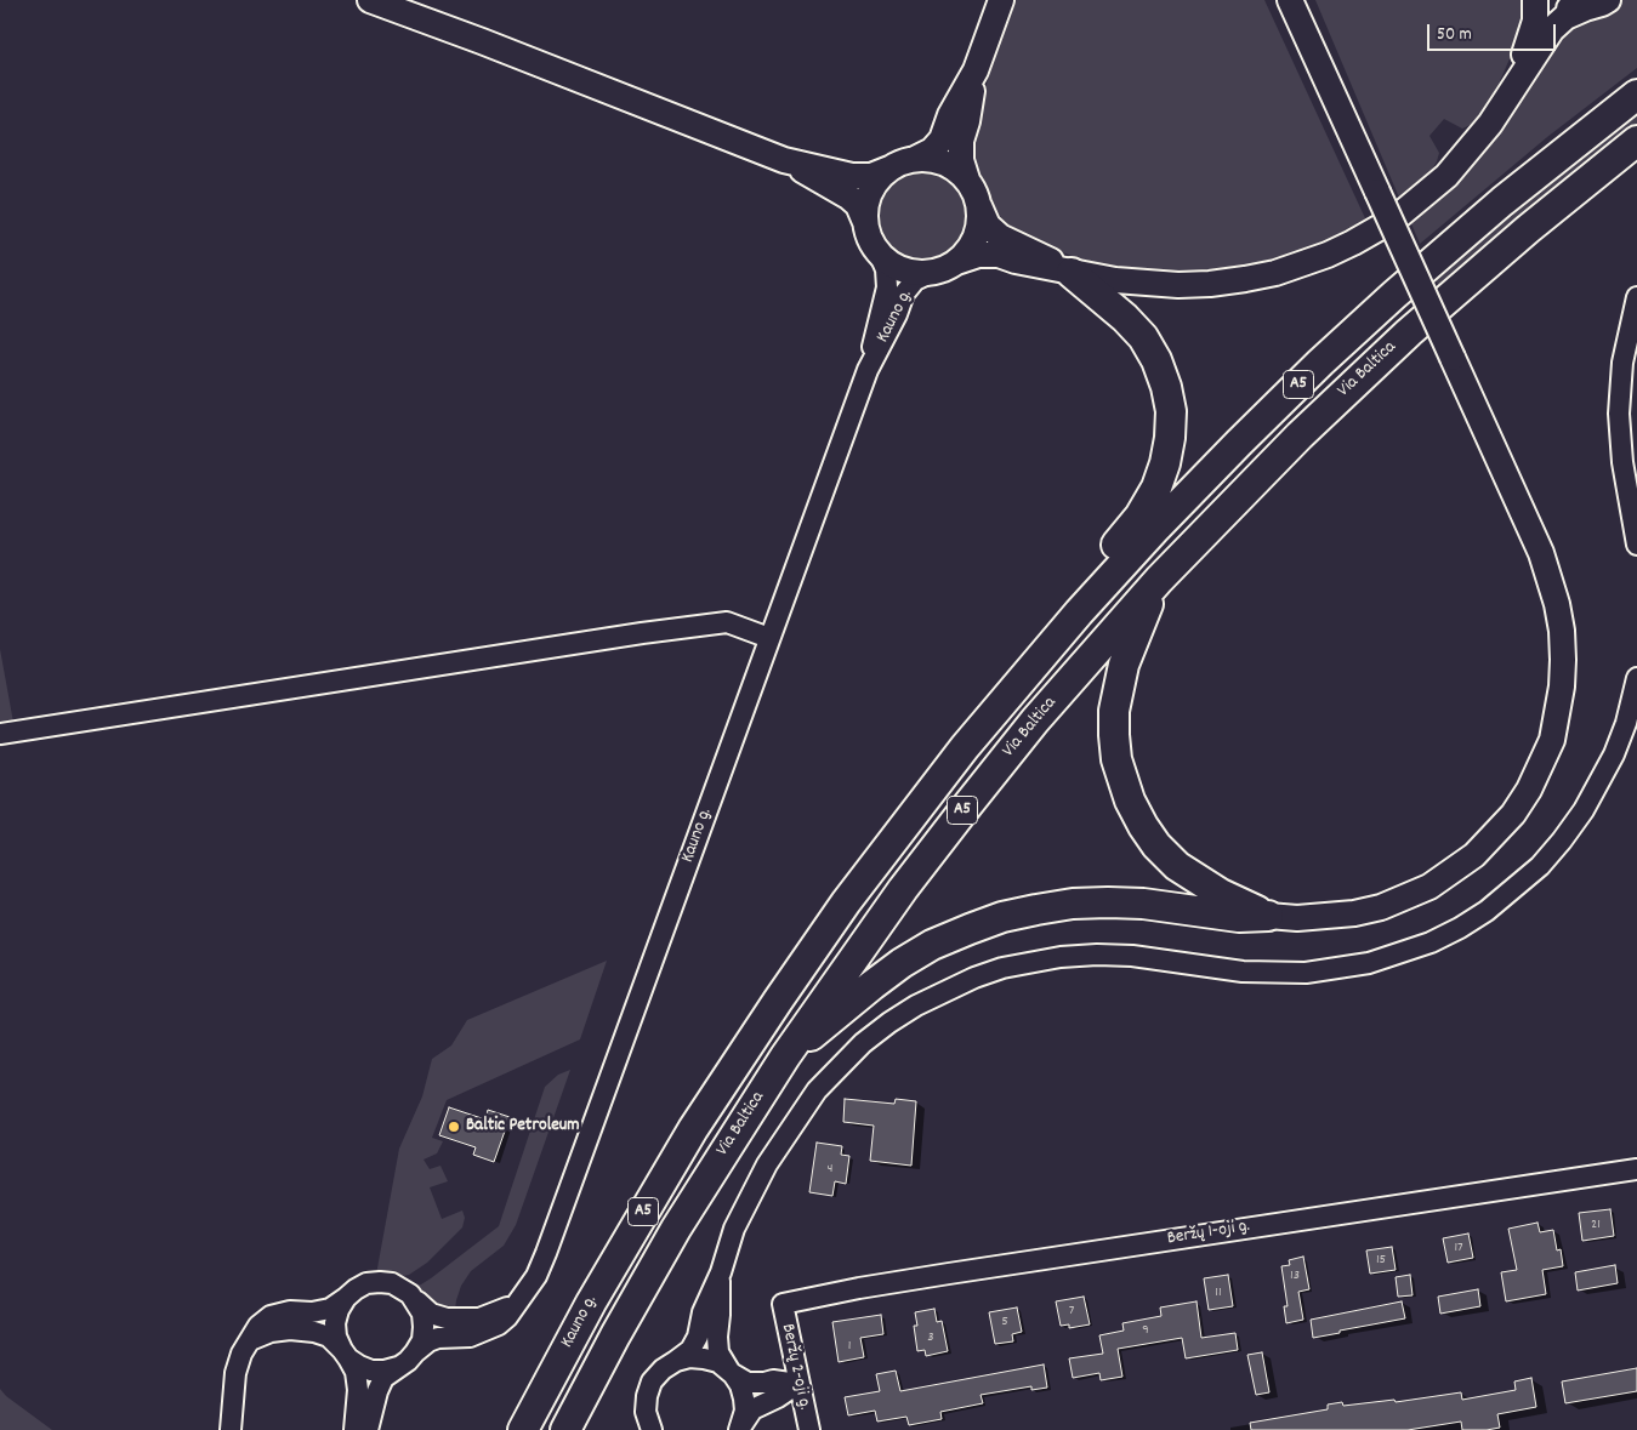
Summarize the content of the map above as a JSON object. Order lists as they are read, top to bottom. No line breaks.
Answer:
{"streets":{"highway":["Kauno g.","Via Baltica","A5"],"street":["Beržų 1-oji g.","Beržų 2-oji g."]},"crossings":[["Kauno g.","Via Baltica"],["Beržų 1-oji g.","Beržų 2-oji g."]],"places":["Baltic Petroleum"],"house_numbers":["4","21","17","15","13","11","7","5","9","3","1"],"scale_bar":"50 m"}
